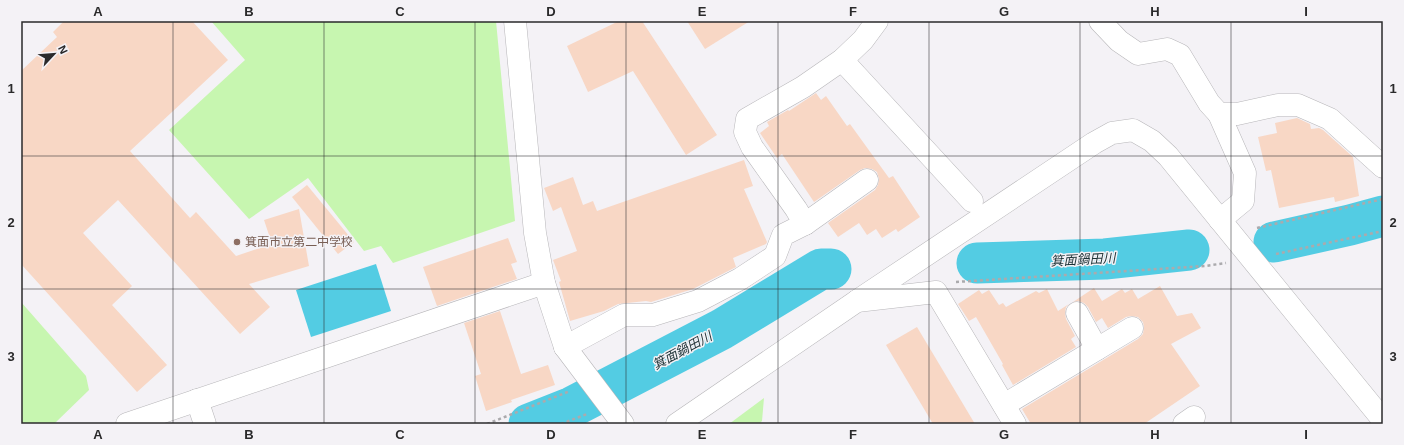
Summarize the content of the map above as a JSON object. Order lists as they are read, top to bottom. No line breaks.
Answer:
{"water":["箕面鍋田川"],"places":["箕面市立第二中学校"],"north":"top right","grid":{"columns":["A","B","C","D","E","F","G","H","I"],"rows":["1","2","3"]}}
